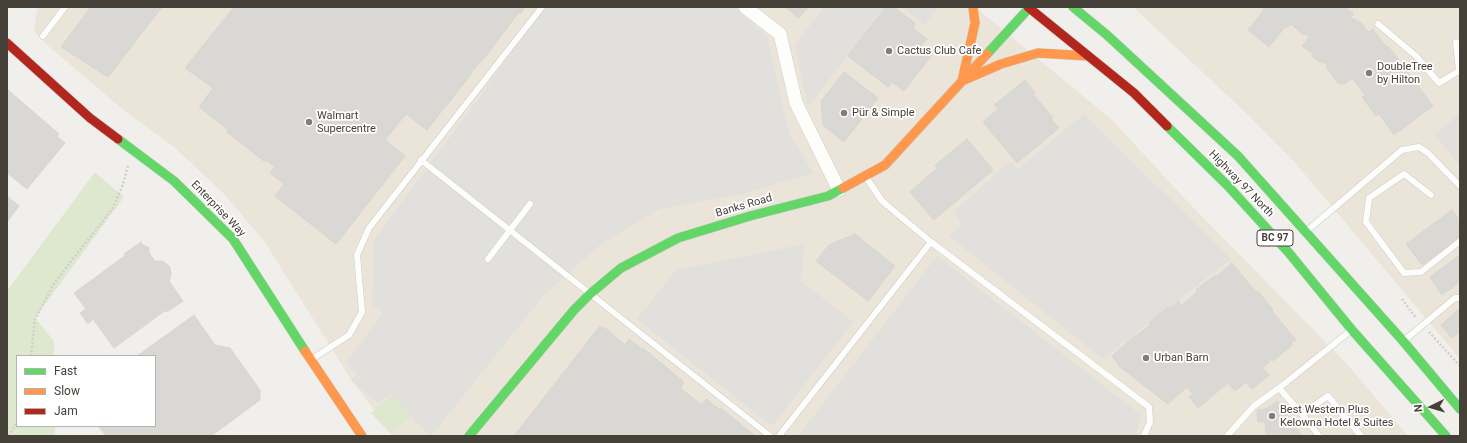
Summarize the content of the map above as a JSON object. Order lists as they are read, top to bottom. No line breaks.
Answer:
{"streets":{"main road":["Highway 97 North","Banks Road","Enterprise Way","BC 97"]},"crossings":[["Highway 97 North","Banks Road"]],"places":["Cactus Club Cafe","DoubleTree by Hilton","Pür & Simple","Walmart Supercentre","Urban Barn","Best Western Plus Kelowna Hotel & Suites"],"legend":["Fast","Slow","Jam"],"north":"left"}
